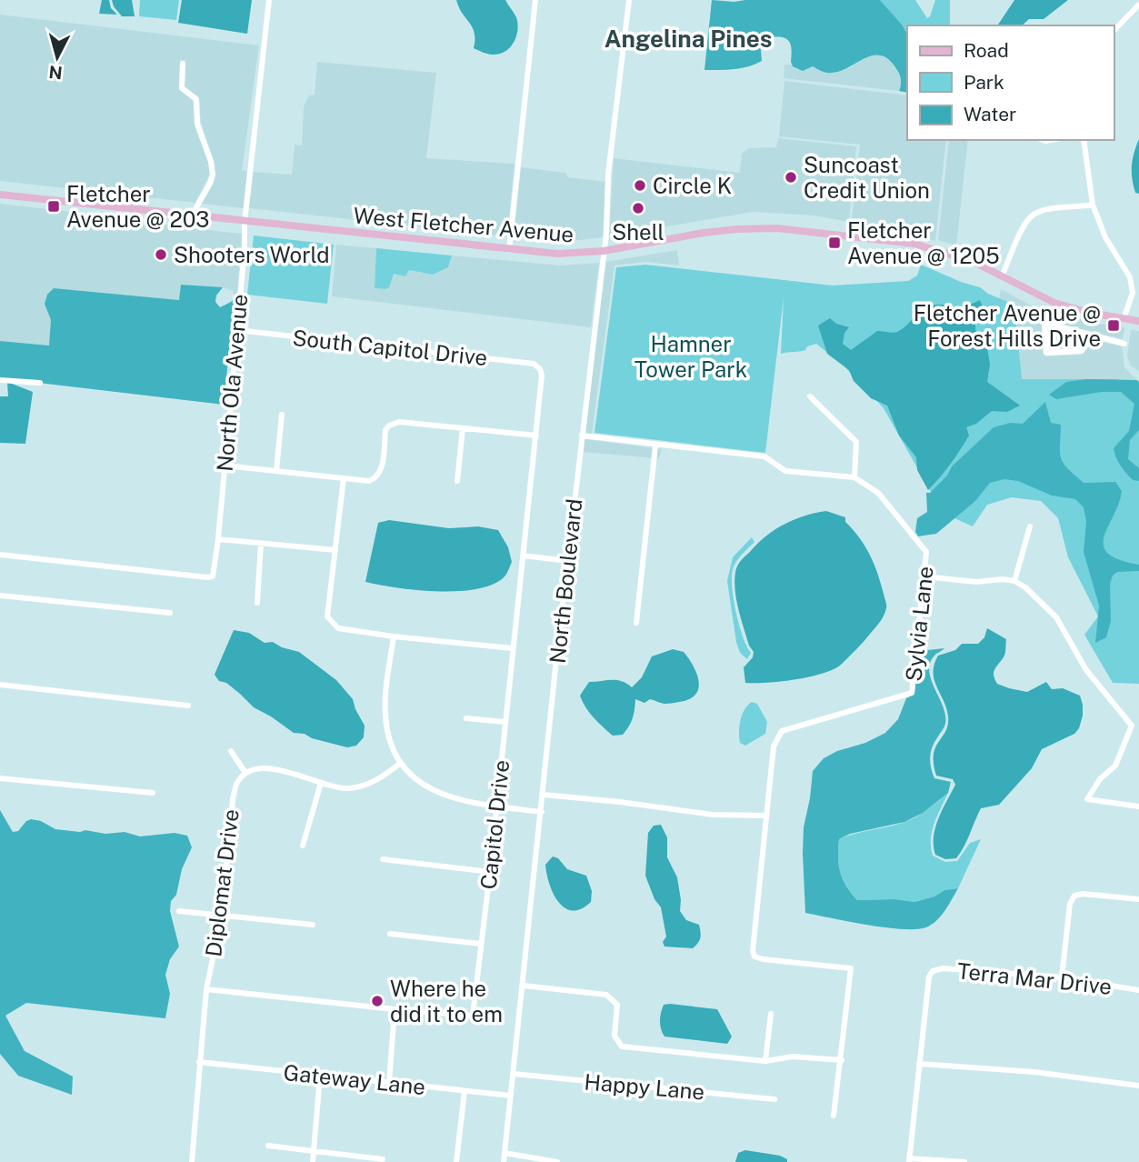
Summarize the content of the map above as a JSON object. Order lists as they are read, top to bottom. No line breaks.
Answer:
{"streets":{"main road":["West Fletcher Avenue"],"street":["South Capitol Drive","North Ola Avenue","North Boulevard","Sylvia Lane","Capitol Drive","Diplomat Drive","Terra Mar Drive","Gateway Lane","Happy Lane"]},"crossings":[["West Fletcher Avenue","North Ola Avenue"],["West Fletcher Avenue","North Boulevard"],["South Capitol Drive","North Ola Avenue"],["South Capitol Drive","Capitol Drive"],["North Boulevard","Sylvia Lane"],["North Boulevard","Gateway Lane"],["North Boulevard","Happy Lane"],["Capitol Drive","Diplomat Drive"],["Diplomat Drive","Gateway Lane"]],"districts":["Angelina Pines"],"parks":["Hamner Tower Park"],"places":{"other":["Suncoast Credit Union","Circle K","Shell","Shooters World","Where he did it to em"],"transit":["Fletcher Avenue @ 203","Fletcher Avenue @ 1205","Fletcher Avenue @ Forest Hills Drive"]},"legend":["Road","Park","Water"],"north":"bottom"}
